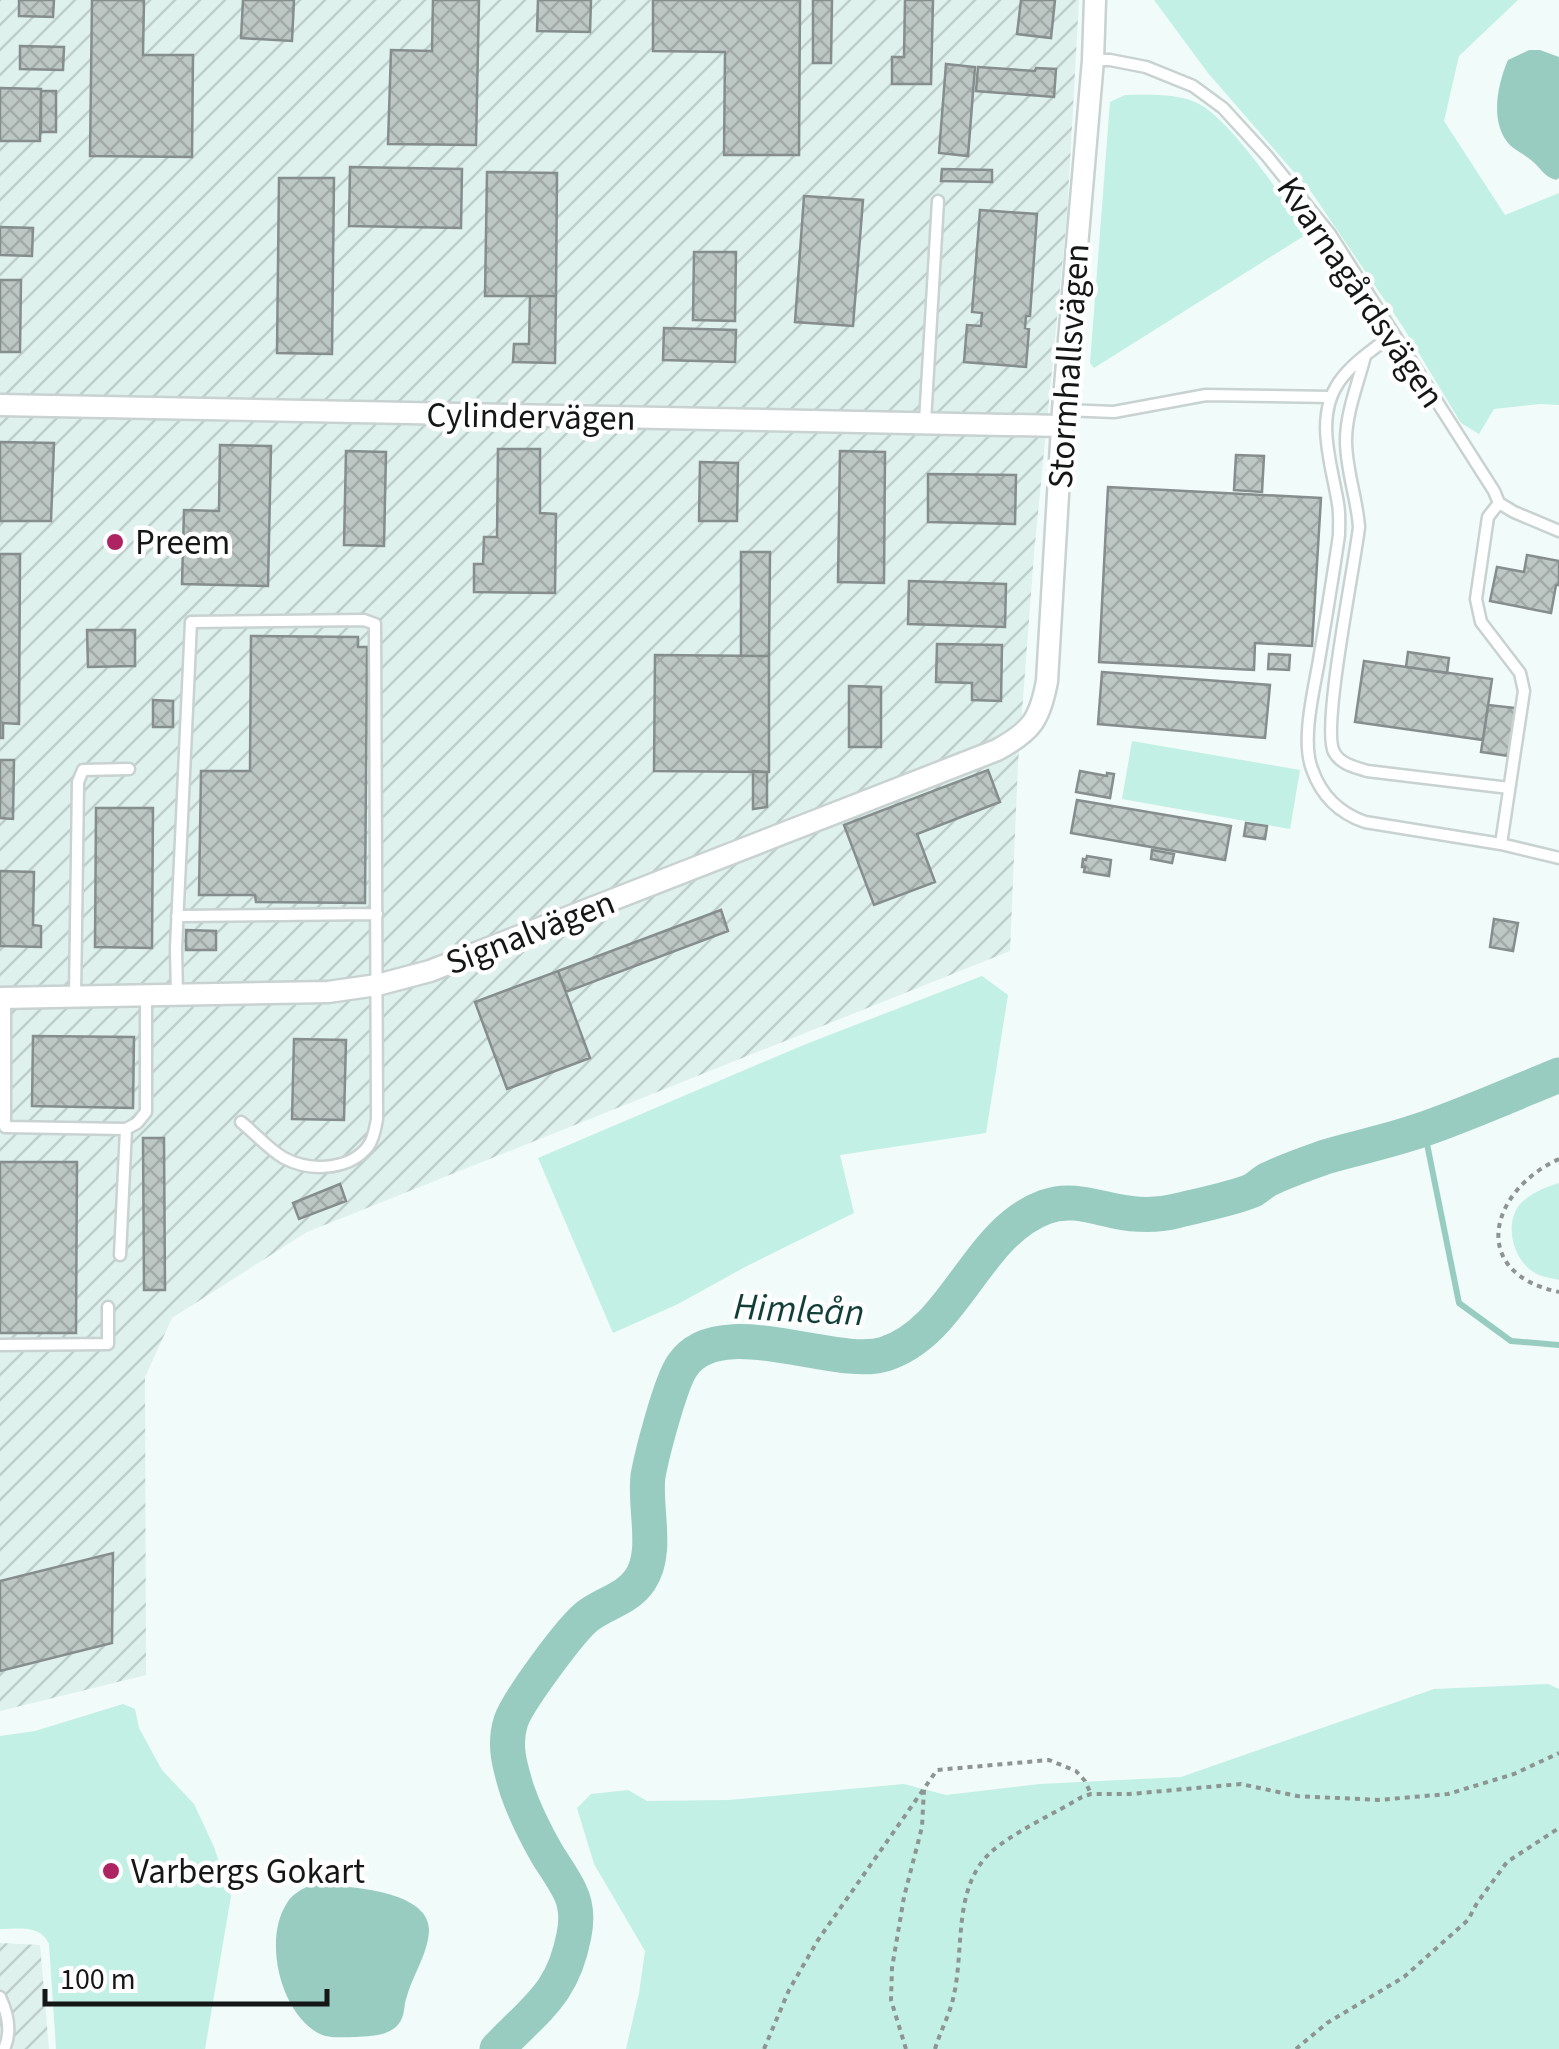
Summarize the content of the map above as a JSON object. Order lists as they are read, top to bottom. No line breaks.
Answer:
{"streets":{"street":["Stormhallsvägen","Cylindervägen","Signalvägen"],"lane":["Kvarnagårdsvägen"]},"crossings":[["Kvarnagårdsvägen","Stormhallsvägen"],["Stormhallsvägen","Cylindervägen"],["Stormhallsvägen","Signalvägen"]],"water":["Himleån"],"places":["Preem","Varbergs Gokart"],"scale_bar":"100 m"}
